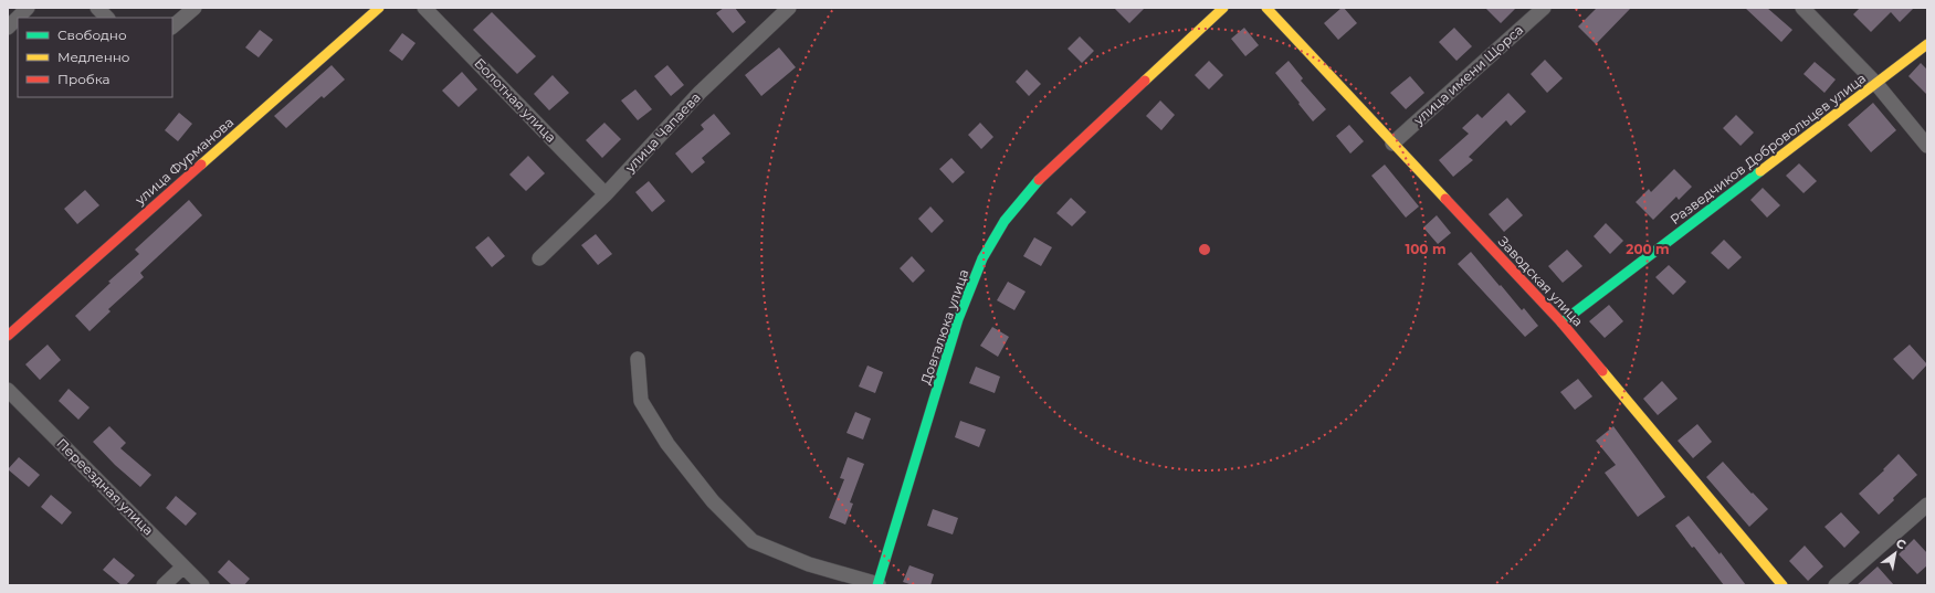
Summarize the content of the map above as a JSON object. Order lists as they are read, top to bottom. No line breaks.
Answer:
{"streets":{"street":["улица имени Щорса","Болотная улица","улица Чапаева","Разведчиков Добровольцев улица","улица Фурманова","Заводская улица","Довгалюка улица","Переездная улица"]},"crossings":[["улица имени Щорса","Заводская улица"],["Болотная улица","улица Чапаева"],["Разведчиков Добровольцев улица","Заводская улица"]],"legend":["Свободно","Медленно","Пробка"],"north":"top right","rings":["100 m","200 m"]}
